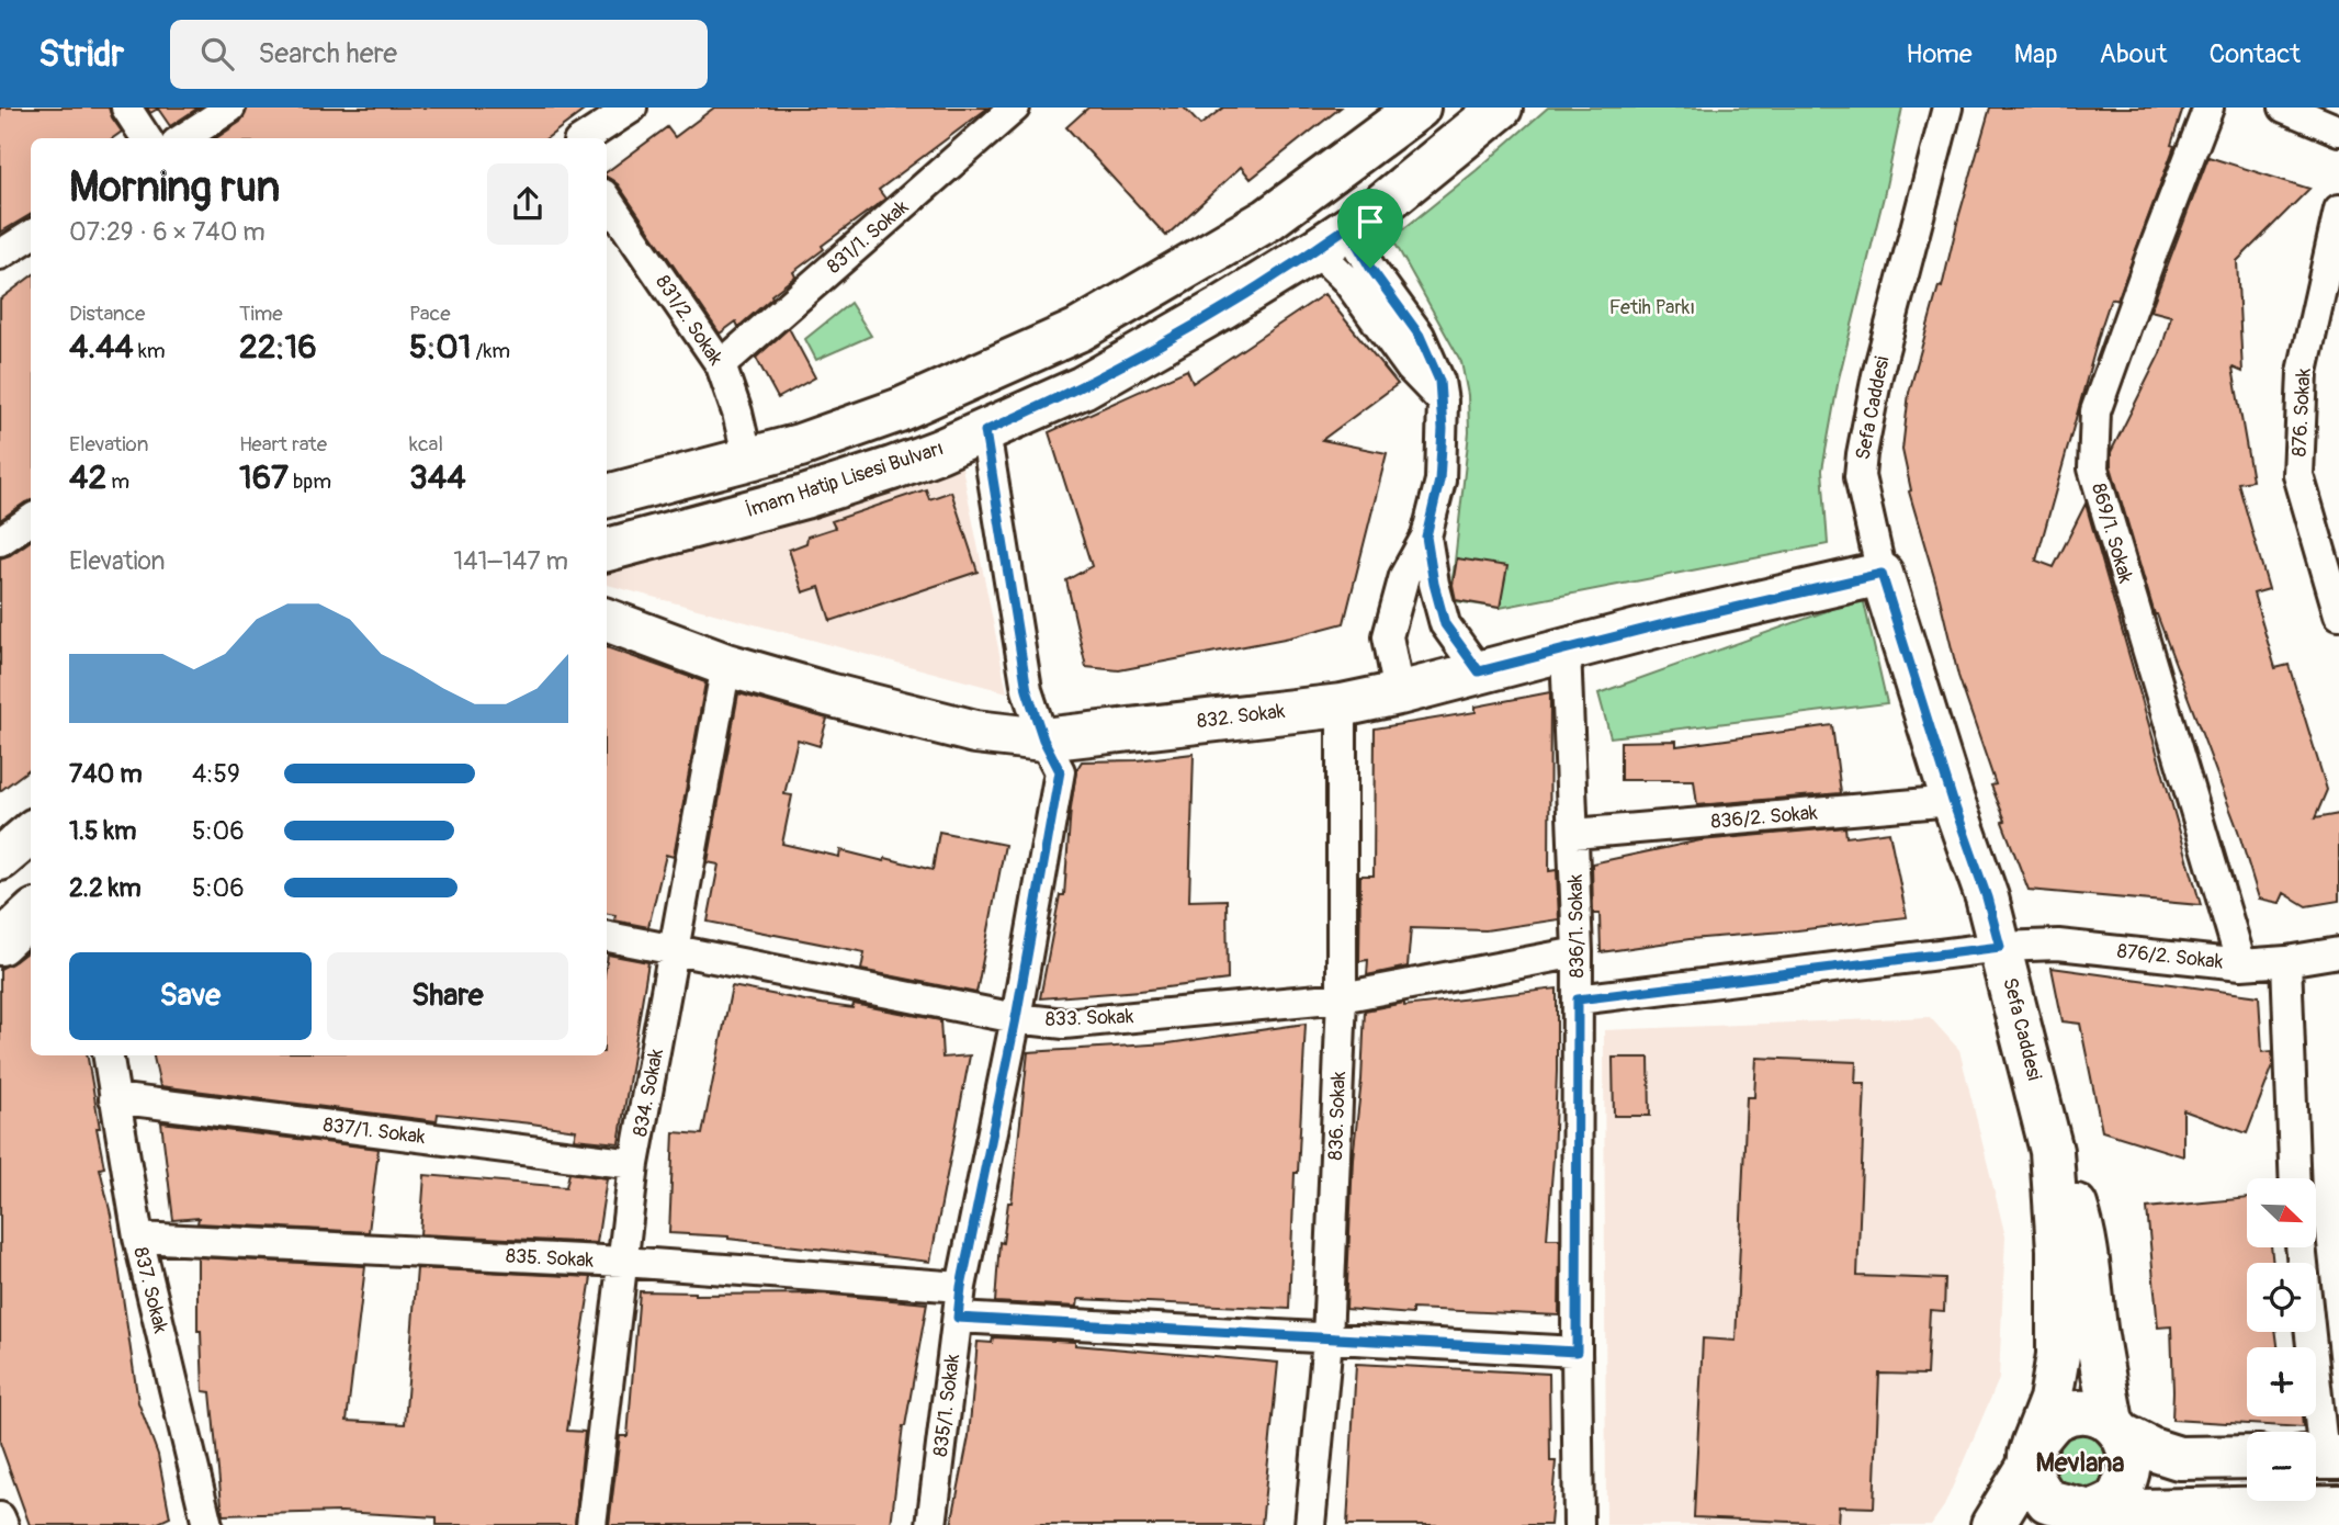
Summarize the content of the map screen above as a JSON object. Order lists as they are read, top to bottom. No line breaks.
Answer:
{"streets":{"street":["831/1. Sokak","831/2. Sokak","Sefa Caddesi","876. Sokak","İmam Hatip Lisesi Bulvarı","869/1. Sokak","832. Sokak","836/2. Sokak","836/1. Sokak","876/2. Sokak","833. Sokak","834. Sokak","836. Sokak","837/1. Sokak","835. Sokak","837. Sokak","835/1. Sokak"]},"crossings":[["831/1. Sokak","831/2. Sokak"],["Sefa Caddesi","832. Sokak"],["Sefa Caddesi","836/2. Sokak"],["Sefa Caddesi","876/2. Sokak"],["İmam Hatip Lisesi Bulvarı","835/1. Sokak"],["869/1. Sokak","876/2. Sokak"],["832. Sokak","836/1. Sokak"],["832. Sokak","834. Sokak"],["832. Sokak","836. Sokak"],["832. Sokak","835/1. Sokak"],["836/2. Sokak","836/1. Sokak"],["836/1. Sokak","833. Sokak"],["833. Sokak","834. Sokak"],["833. Sokak","836. Sokak"],["833. Sokak","835/1. Sokak"],["834. Sokak","837/1. Sokak"],["834. Sokak","835. Sokak"],["837/1. Sokak","837. Sokak"],["835. Sokak","837. Sokak"],["835. Sokak","835/1. Sokak"]],"districts":["Mevlana"],"parks":["Fetih Parkı"],"north":"bottom right","page":{"header":"Stridr","search":"Search here","nav":["Home","Map","About","Contact"],"heading":["Morning run","07:29 · 6 × 740 m"],"stats":[["Distance","4.44 km"],["Time","22:16"],["Pace","5:01 /km"],["Elevation","42 m"],["Heart rate","167 bpm"],["kcal","344"]],"chart":["Elevation","141–147 m"],"list":[{"name":"740 m","note":"4:59"},{"name":"1.5 km","note":"5:06"},{"name":"2.2 km","note":"5:06"}],"buttons":["Save","Share"],"map_buttons":["+","−"]}}
